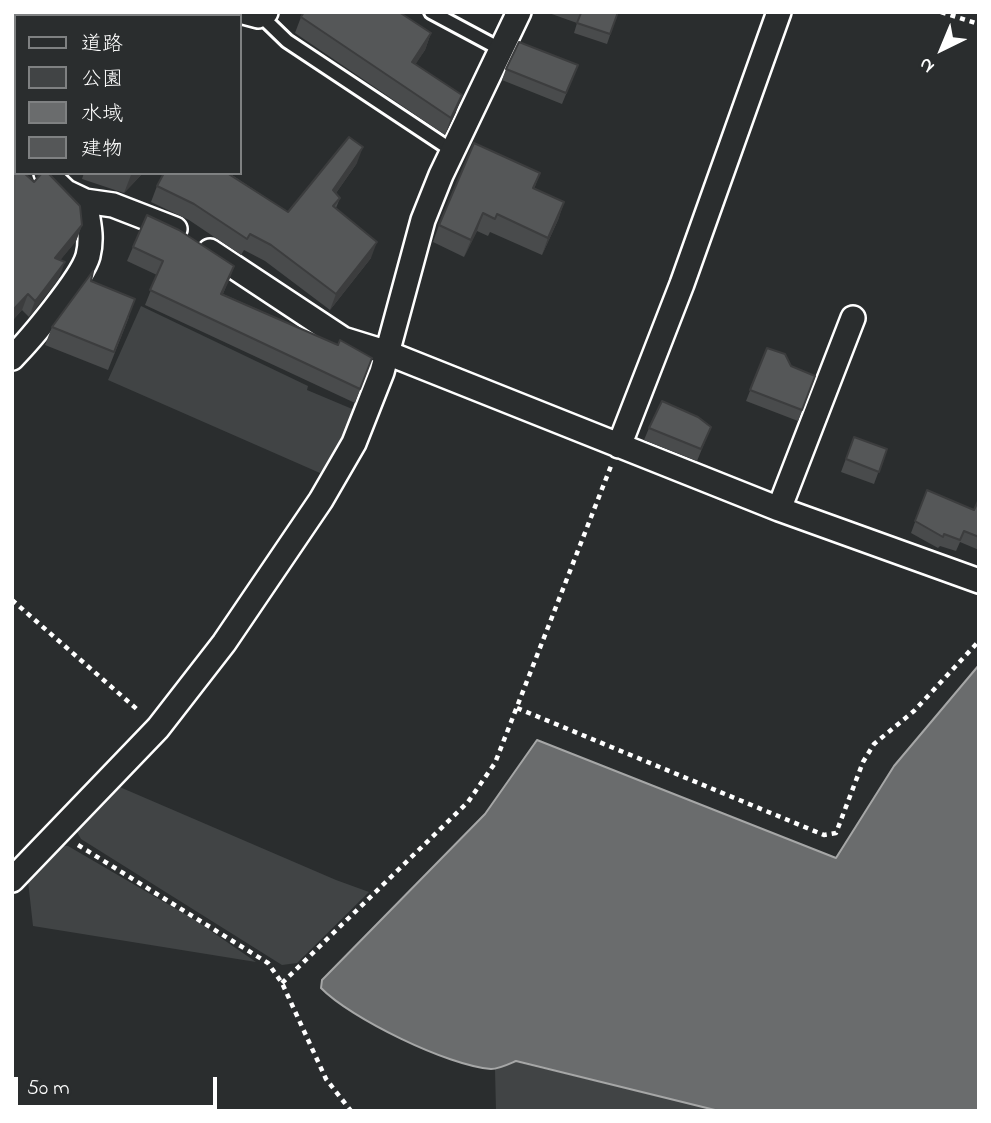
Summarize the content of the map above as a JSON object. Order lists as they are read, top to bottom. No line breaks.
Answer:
{"legend":["道路","公園","水域","建物"],"scale_bar":"50 m","north":"bottom left"}
